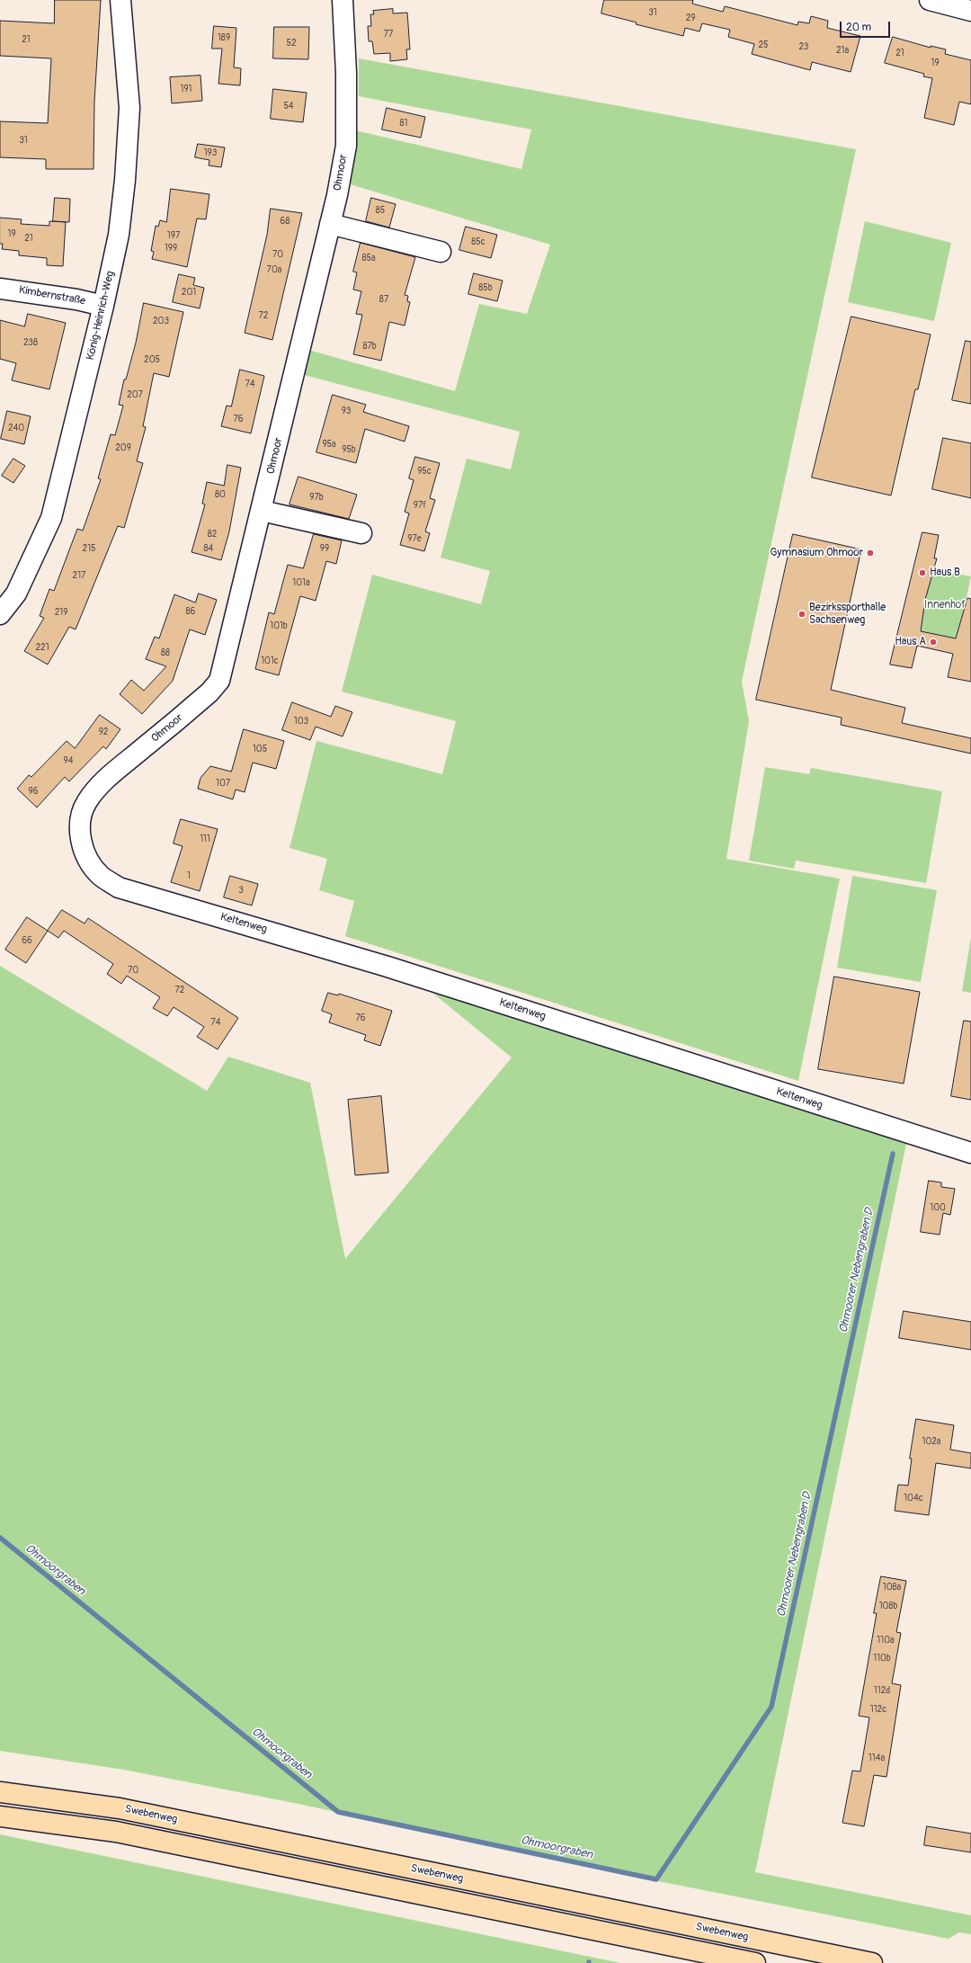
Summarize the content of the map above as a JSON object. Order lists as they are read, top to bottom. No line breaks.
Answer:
{"streets":{"main road":["Swebenweg"],"street":["Ohmoor","Kimbernstraße","König-Heinrich-Weg","Keltenweg"]},"crossings":[["Ohmoor","Keltenweg"],["Kimbernstraße","König-Heinrich-Weg"]],"water":["Ohmoorer Nebengraben D","Ohmoorgraben"],"parks":["Innenhof"],"places":["Gymnasium Ohmoor","Haus B","Bezirkssporthalle Sachsenweg","Haus A"],"house_numbers":["31","29","77","189","21","52","25","23","21a","21","19","191","54","81","31","193","85","68","19","197","21","85c","199","70","85a","70a","85b","201","87","72","203","238","87b","205","74","207","93","76","240","95a","209","95b","95c","80","97b","97f","82","97e","215","84","99","217","101a","86","219","101b","221","88","101c","103","92","105","94","107","96","111","1","3","66","70","72","76","74","100","102a","104c","108a","108b","110a","110b","112d","112c","114a"],"scale_bar":"20 m"}
